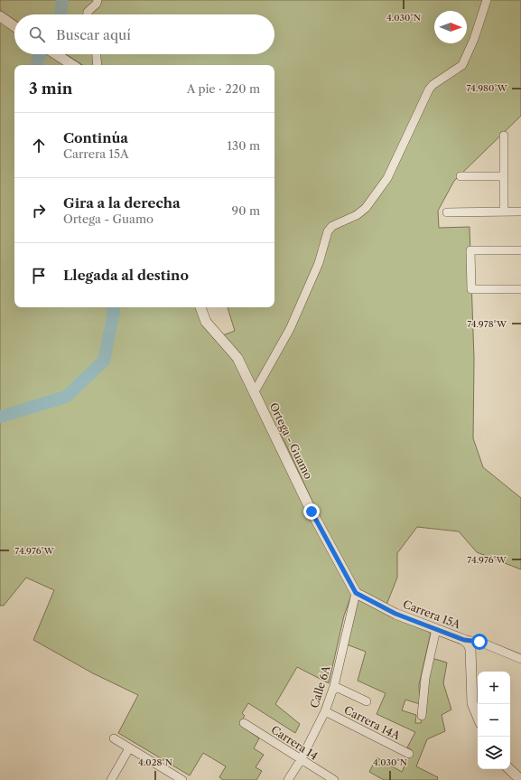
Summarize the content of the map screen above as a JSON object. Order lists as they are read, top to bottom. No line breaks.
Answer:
{"streets":{"street":["Ortega - Guamo","Carrera 15A","Calle 6A","Carrera 14A","Carrera 14"]},"crossings":[["Ortega - Guamo","Carrera 15A"],["Ortega - Guamo","Calle 6A"],["Carrera 15A","Calle 6A"],["Calle 6A","Carrera 14A"],["Calle 6A","Carrera 14"]],"north":"right","page":{"search":"Buscar aquí","heading":["3 min","A pie · 220 m"],"list":[["Continúa","Carrera 15A","130 m"],["Gira a la derecha","Ortega - Guamo","90 m"],"Llegada al destino"],"map_buttons":["+","−"]},"coordinates":["4.030°N","74.980°W","74.978°W","74.976°W","4.028°N"]}
